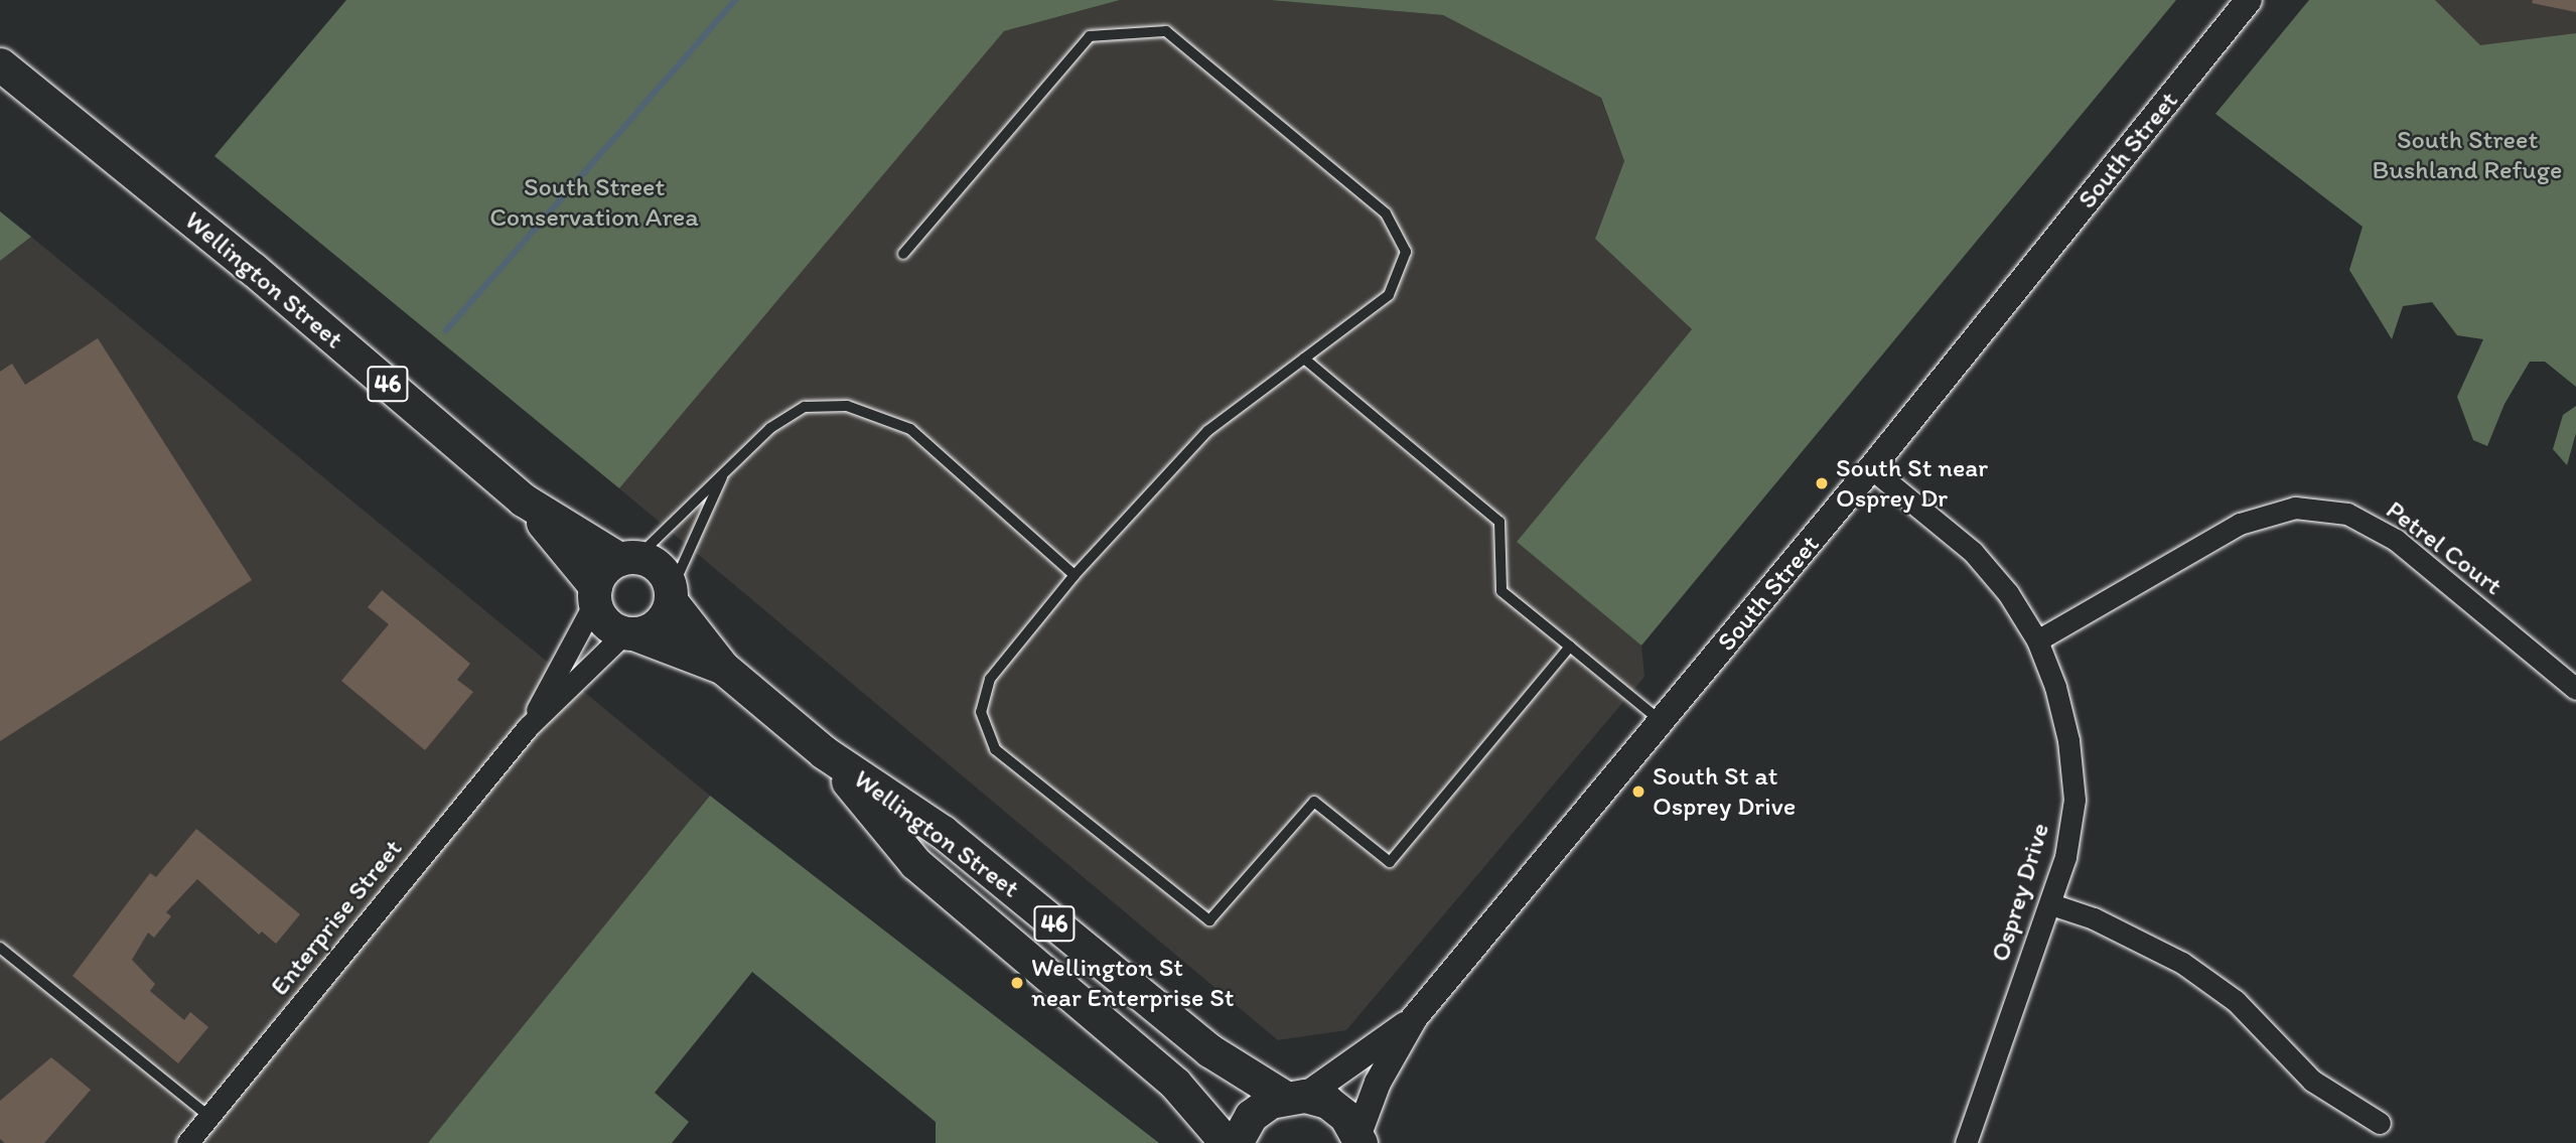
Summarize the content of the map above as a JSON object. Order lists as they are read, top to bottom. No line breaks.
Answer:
{"streets":{"main road":["Wellington Street","46"],"street":["South Street","Petrel Court","Osprey Drive","Enterprise Street"]},"crossings":[["South Street","Wellington Street"],["South Street","Osprey Drive"],["Wellington Street","46"],["Wellington Street","Enterprise Street"],["46","Enterprise Street"],["Petrel Court","Osprey Drive"]],"parks":["South Street Bushland Refuge","South Street Conservation Area"],"places":["South St near Osprey Dr","South St at Osprey Drive","Wellington St near Enterprise St"]}
